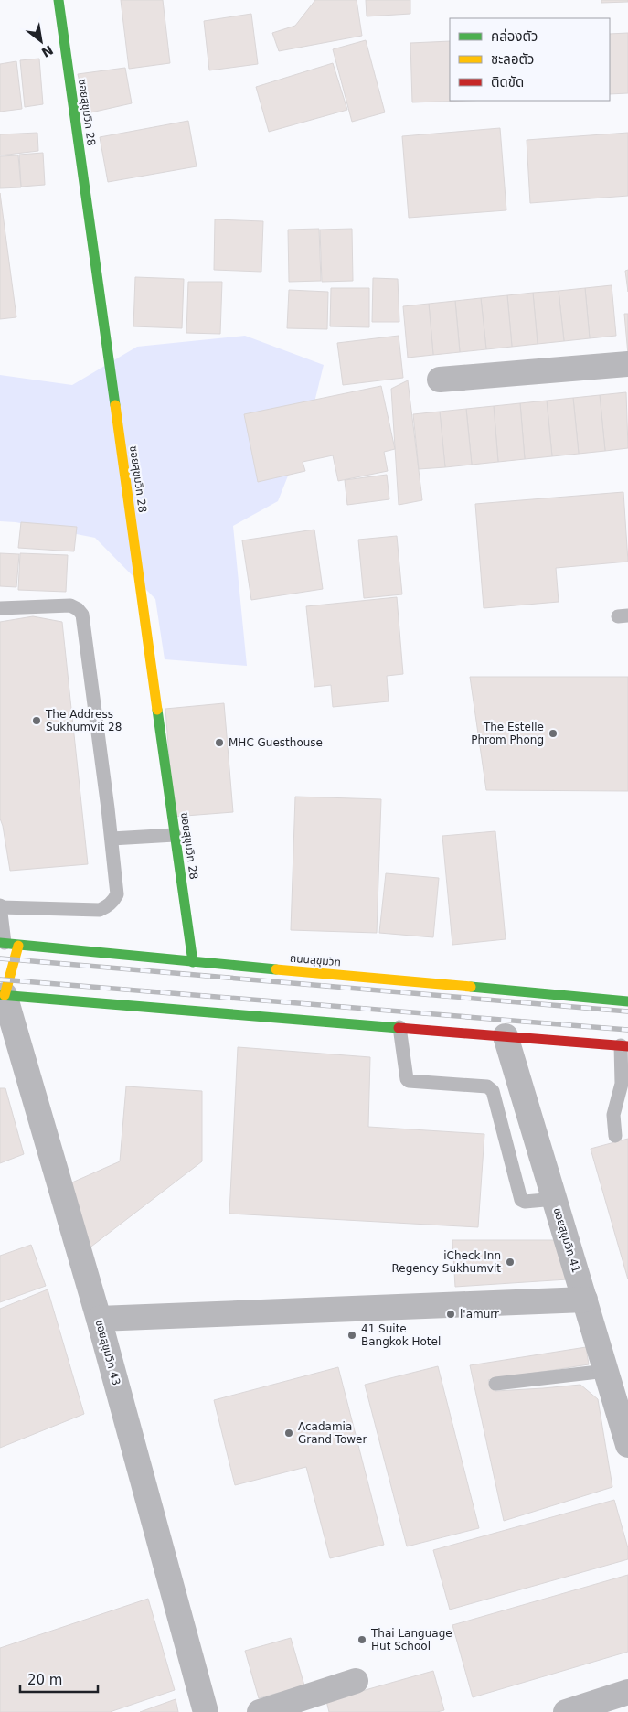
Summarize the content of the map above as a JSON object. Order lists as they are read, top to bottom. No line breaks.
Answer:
{"streets":{"main road":["ซอยสุขุมวิท 28","ถนนสุขุมวิท"],"street":["ซอยสุขุมวิท 41","ซอยสุขุมวิท 43"]},"crossings":[["ซอยสุขุมวิท 28","ถนนสุขุมวิท"]],"places":["The Address Sukhumvit 28","The Estelle Phrom Phong","MHC Guesthouse","iCheck Inn Regency Sukhumvit","l'amurr","41 Suite Bangkok Hotel","Acadamia Grand Tower","Thai Language Hut School"],"legend":["คล่องตัว","ชะลอตัว","ติดขัด"],"scale_bar":"20 m","north":"bottom right"}
